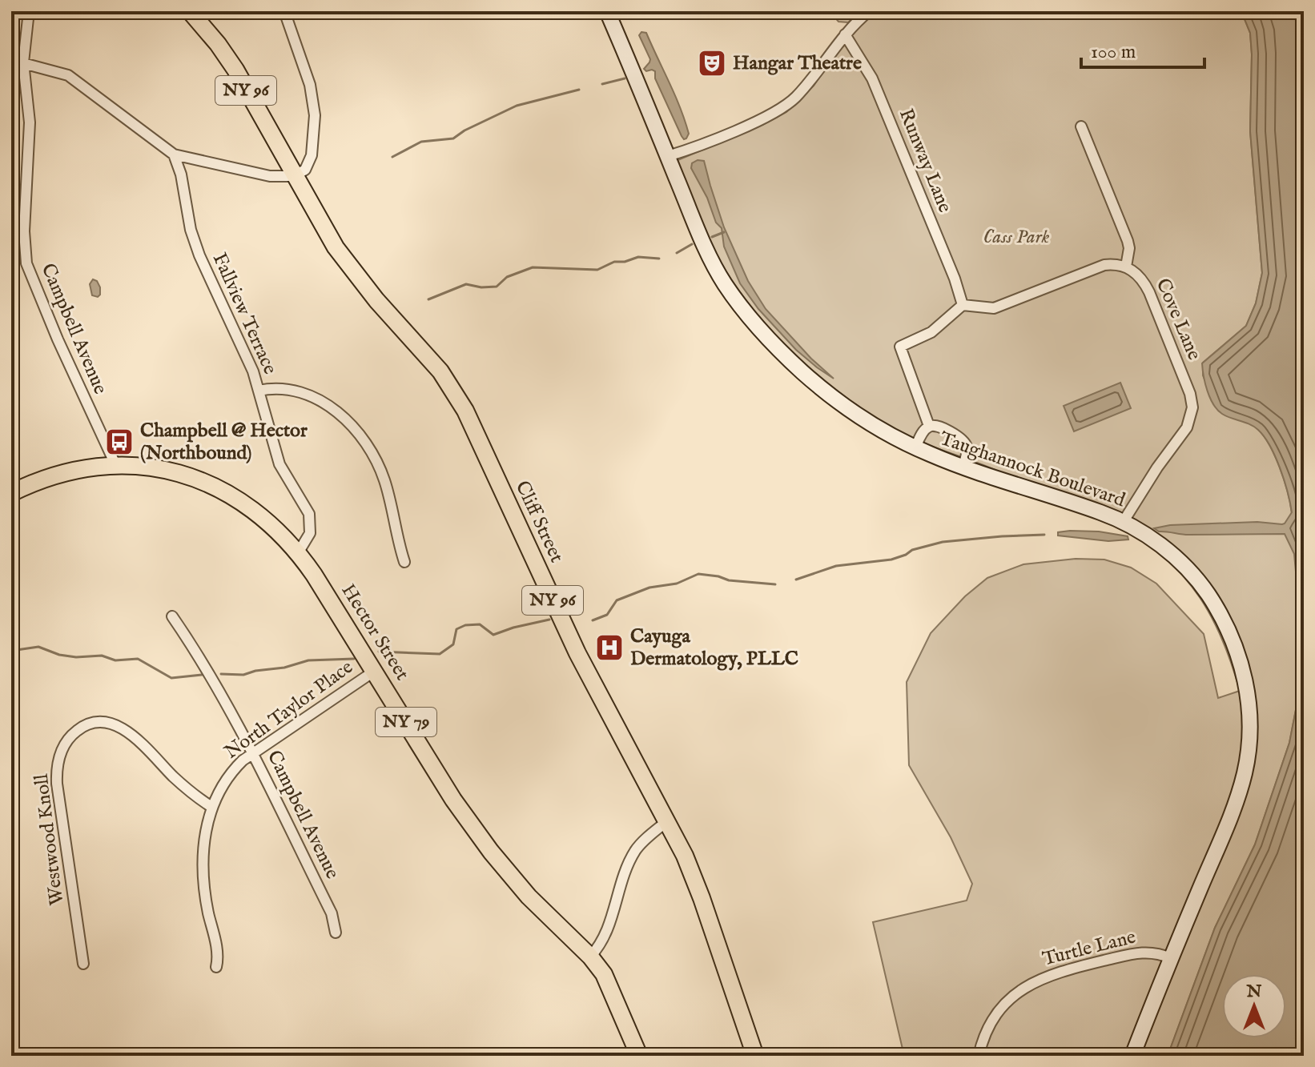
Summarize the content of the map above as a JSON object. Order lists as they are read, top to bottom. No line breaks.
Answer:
{"streets":{"main road":["NY 96","Taughannock Boulevard","Cliff Street","Hector Street","NY 79"],"street":["Runway Lane","Fallview Terrace","Cove Lane","Campbell Avenue","North Taylor Place","Westwood Knoll","Turtle Lane"]},"crossings":[["NY 96","Cliff Street"],["Fallview Terrace","Hector Street"],["Cove Lane","Taughannock Boulevard"],["Campbell Avenue","Hector Street"],["Campbell Avenue","North Taylor Place"],["Taughannock Boulevard","Turtle Lane"],["Hector Street","North Taylor Place"],["North Taylor Place","Westwood Knoll"]],"parks":["Cass Park"],"places":{"theatre":["Hangar Theatre"],"bus stop":["Champbell @ Hector (Northbound)"],"hospital":["Cayuga Dermatology, PLLC"]},"scale_bar":"100 m","north":"top"}
